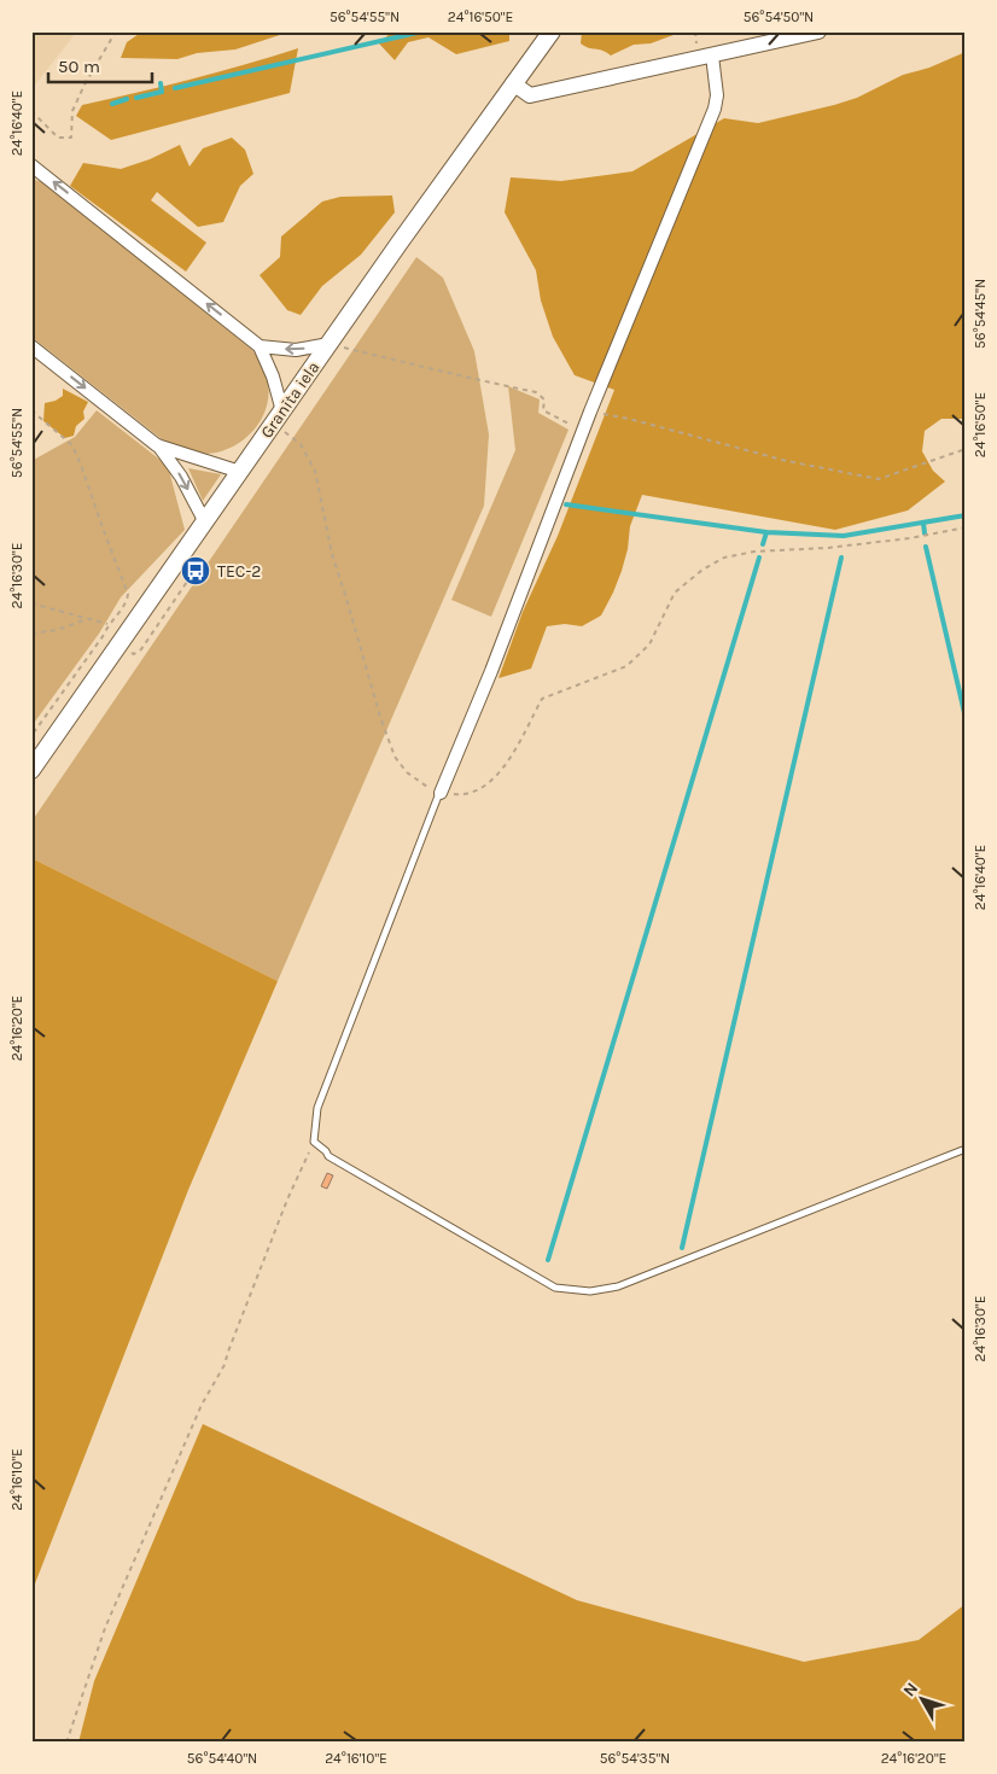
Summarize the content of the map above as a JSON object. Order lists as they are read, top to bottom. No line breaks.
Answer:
{"streets":{"main road":["Granīta iela"]},"places":{"bus stop":["TEC-2"]},"scale_bar":"50 m","north":"top left","coordinates":["56°54'55\"N","24°16'50\"E","56°54'50\"N","24°16'40\"E","56°54'45\"N","24°16'30\"E","24°16'20\"E","24°16'10\"E","56°54'40\"N","56°54'35\"N"]}
